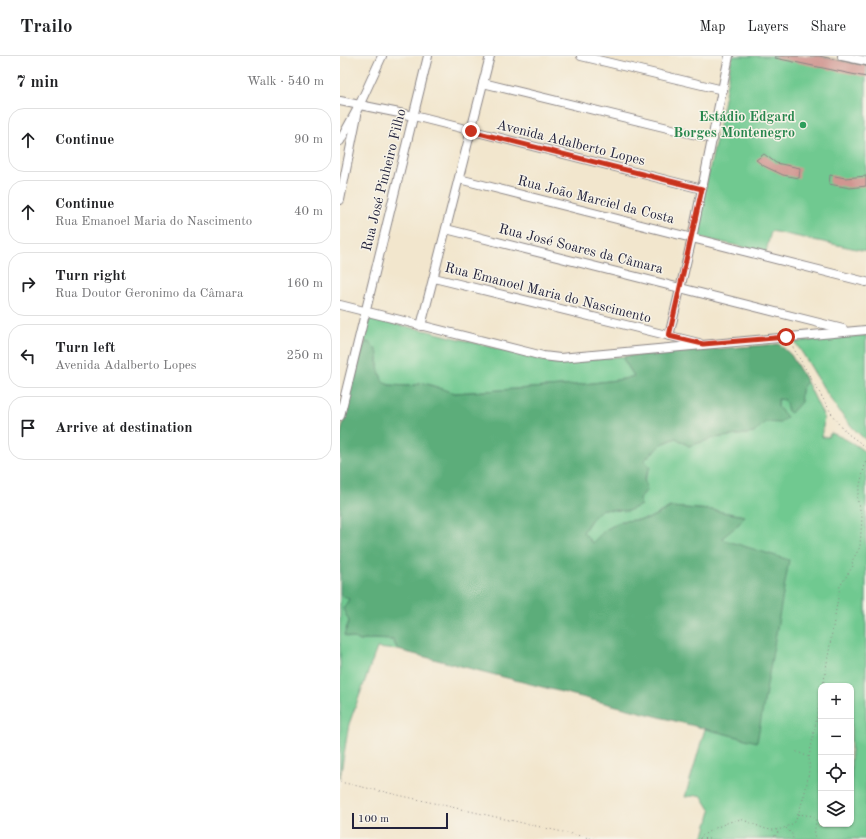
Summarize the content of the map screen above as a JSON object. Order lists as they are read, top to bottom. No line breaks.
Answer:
{"streets":{"street":["Avenida Adalberto Lopes","Rua José Pinheiro Filho","Rua João Marciel da Costa","Rua José Soares da Câmara","Rua Emanoel Maria do Nascimento"]},"crossings":[["Avenida Adalberto Lopes","Rua José Pinheiro Filho"]],"places":["Estádio Edgard Borges Montenegro"],"scale_bar":"100 m","page":{"header":"Trailo","nav":["Map","Layers","Share"],"heading":["7 min","Walk · 540 m"],"list":[["Continue","90 m"],["Continue","Rua Emanoel Maria do Nascimento","40 m"],["Turn right","Rua Doutor Geronimo da Câmara","160 m"],["Turn left","Avenida Adalberto Lopes","250 m"],"Arrive at destination"],"map_buttons":["+","−"],"scale":"100 m"}}
